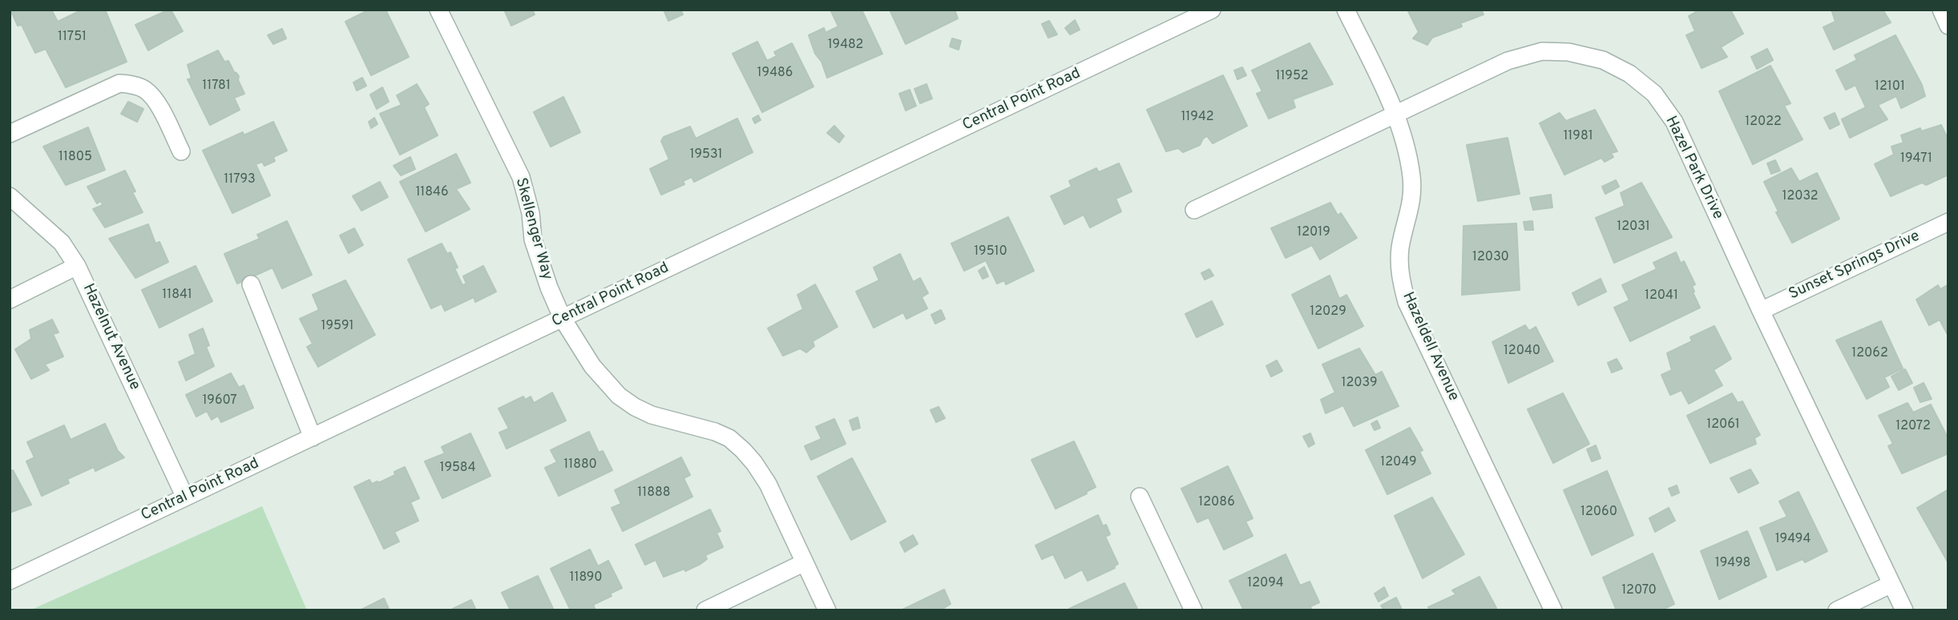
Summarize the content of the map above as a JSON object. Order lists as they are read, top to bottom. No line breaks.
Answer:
{"streets":{"street":["Central Point Road","Hazel Park Drive","Skellenger Way","Sunset Springs Drive","Hazelnut Avenue","Hazeldell Avenue"]},"crossings":[["Central Point Road","Skellenger Way"],["Central Point Road","Hazelnut Avenue"],["Hazel Park Drive","Sunset Springs Drive"],["Hazel Park Drive","Hazeldell Avenue"]],"house_numbers":["11751","19482","19486","11952","11781","12101","11942","12022","11981","19531","11805","19471","11793","11846","12032","12031","12019","19510","12030","11841","12041","12029","19591","12040","12062","12039","19607","12061","12072","12049","11880","19584","11888","12086","12060","19494","19498","11890","12094","12070"]}
